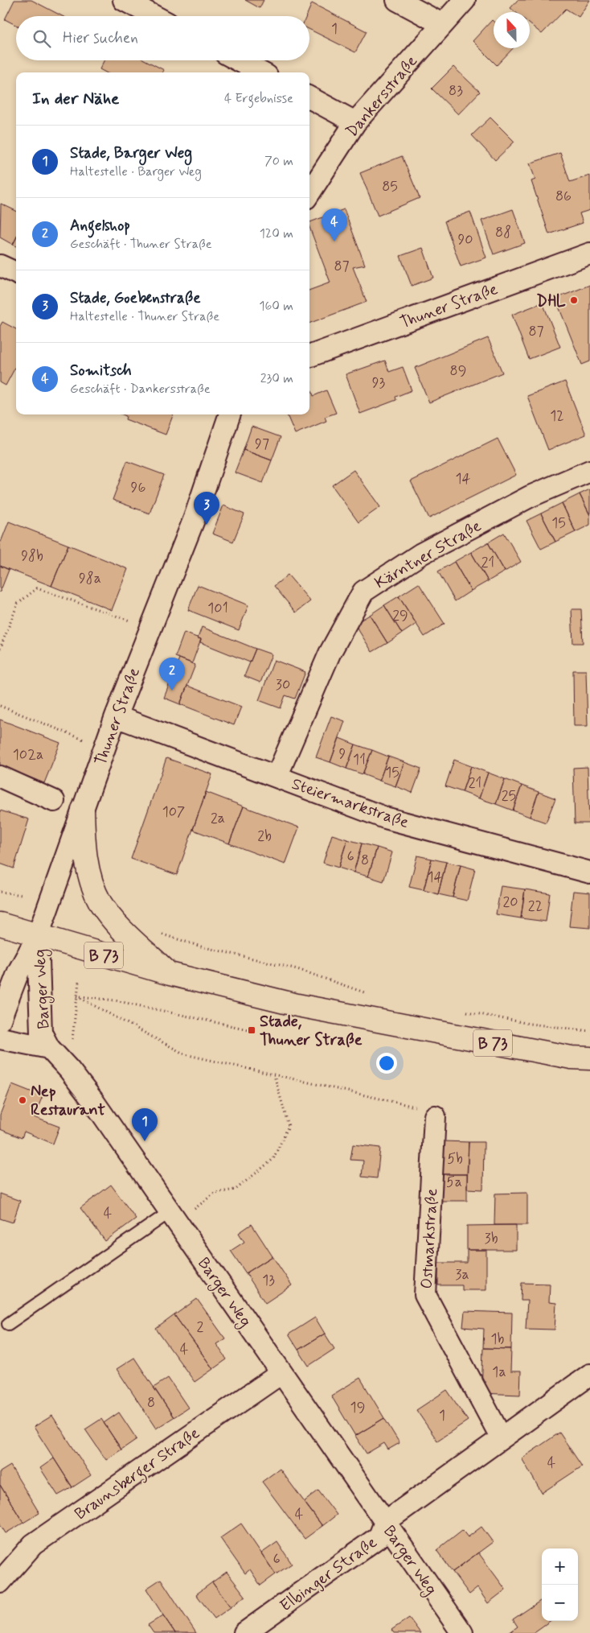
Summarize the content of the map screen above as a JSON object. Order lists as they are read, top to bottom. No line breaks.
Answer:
{"streets":{"main road":["B 73"],"street":["Dankersstraße","Thuner Straße","Kärntner Straße","Steiermarkstraße","Barger Weg","Ostmarkstraße","Braunsberger Straße","Elbinger Straße"]},"crossings":[["Thuner Straße","Steiermarkstraße"],["Thuner Straße","B 73"],["Thuner Straße","Barger Weg"],["Kärntner Straße","Steiermarkstraße"],["B 73","Barger Weg"],["Barger Weg","Braunsberger Straße"],["Barger Weg","Elbinger Straße"]],"places":{"other":["DHL","Nep Restaurant"],"transit":["Stade, Thuner Straße"]},"house_numbers":["1","83","85","86","88","90","87","87","89","93","12","97","14","96","15","98b","21","98a","101","29","30","9","102a","11","15","21","25","107","2a","2b","6","8","14","20","22","5b","5a","4","3b","3a","13","2","1b","4","1a","8","19","1","4","4","6"],"north":"top","page":{"search":"Hier suchen","heading":["In der Nähe","4 Ergebnisse"],"list":[{"mark":"1","name":"Stade, Barger Weg","note":"Haltestelle · Barger Weg","value":"70 m"},{"mark":"2","name":"Angelshop","note":"Geschäft · Thuner Straße","value":"120 m"},{"mark":"3","name":"Stade, Goebenstraße","note":"Haltestelle · Thuner Straße","value":"160 m"},{"mark":"4","name":"Somitsch","note":"Geschäft · Dankersstraße","value":"230 m"}],"pins":["4","3","2","1"],"map_buttons":["+","−"]}}
